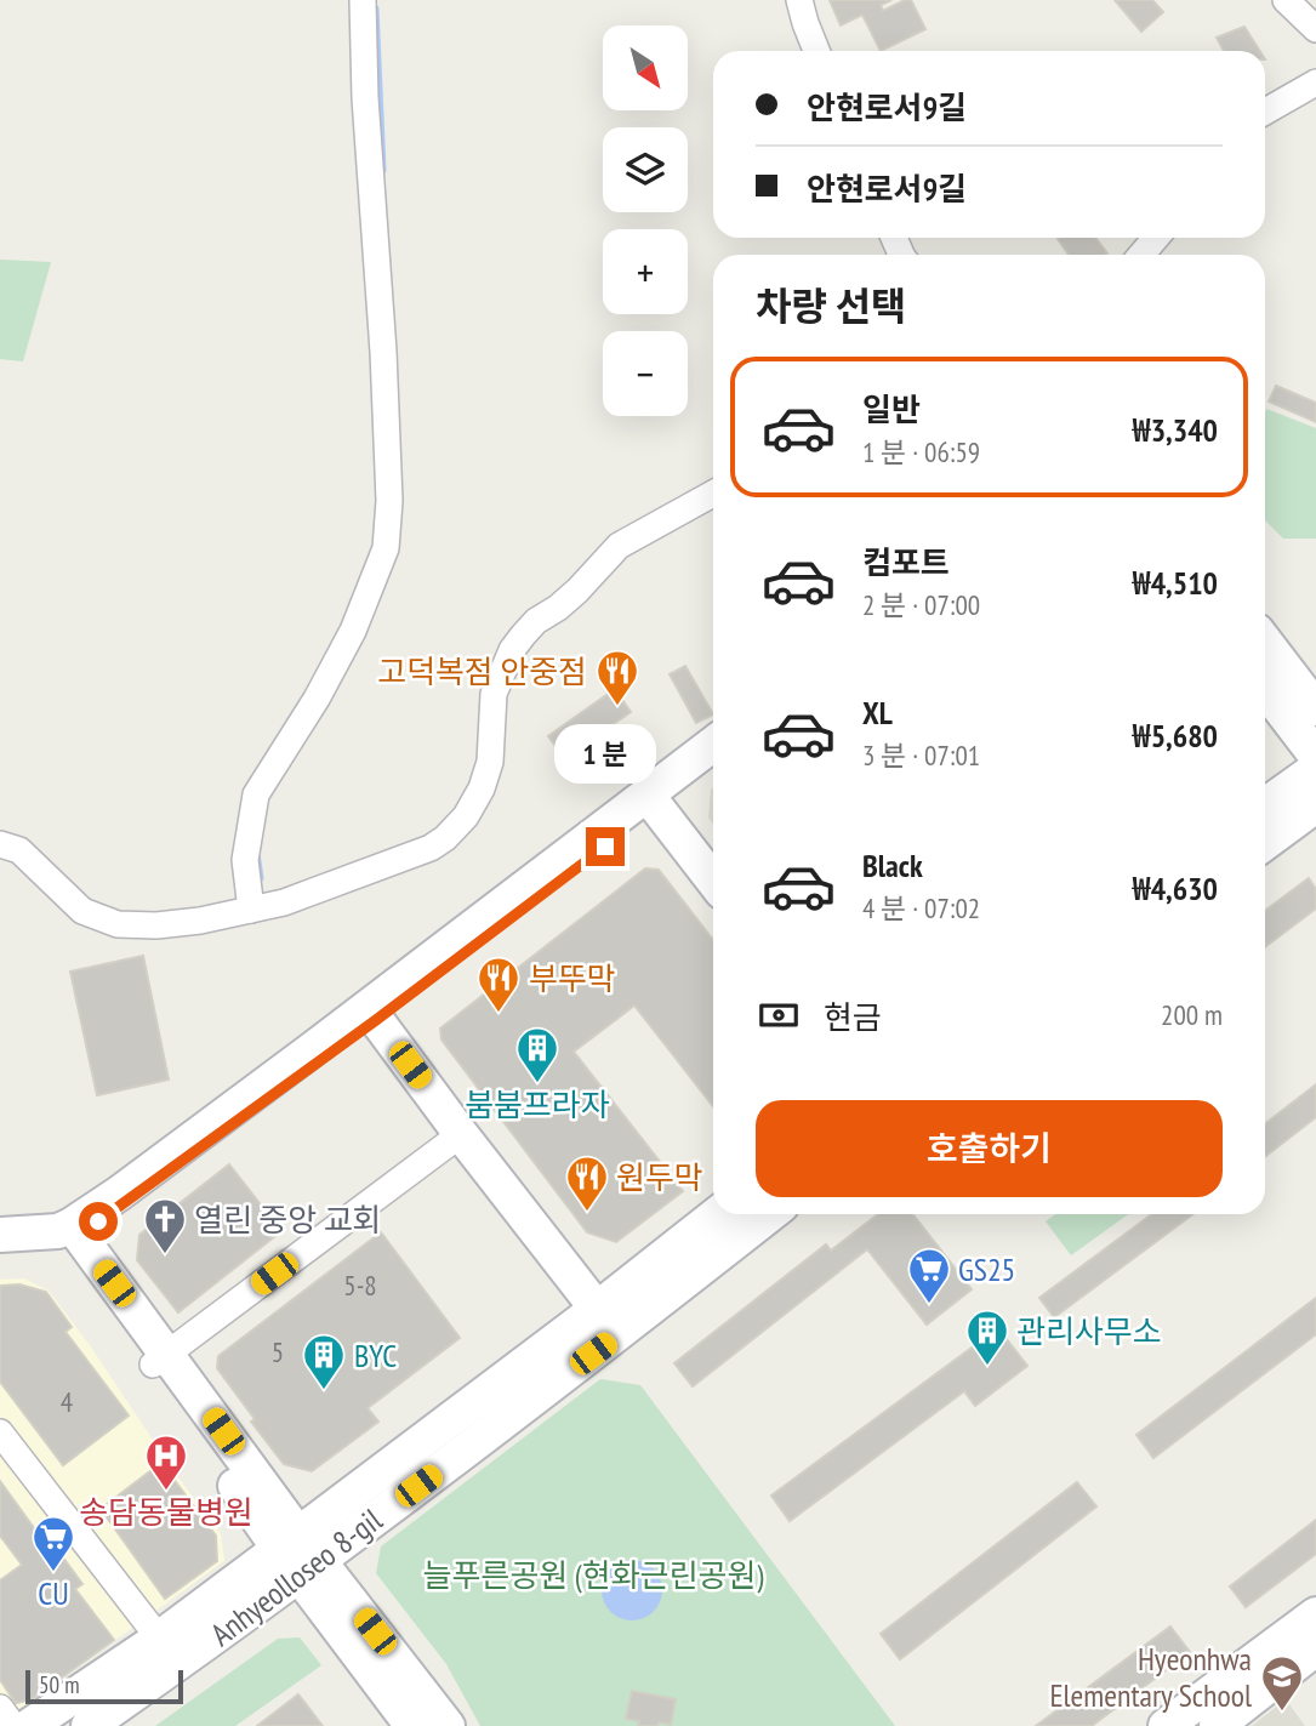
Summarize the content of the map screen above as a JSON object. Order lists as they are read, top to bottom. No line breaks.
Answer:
{"streets":{"street":["Anhyeolloseo 8-gil"]},"parks":["늘푸른공원 (현화근린공원)"],"places":{"restaurant":["고덕복점 안중점","부뚜막","원두막"],"building":["붐붐프라자","관리사무소","BYC"],"church":["열린 중앙 교회"],"supermarket":["GS25","CU"],"hospital":["송담동물병원"],"school or university":["Hyeonhwa Elementary School"]},"house_numbers":["5-8","5","4"],"scale_bar":"50 m","north":"bottom right","page":{"map_buttons":["+","−"],"banner":["안현로서9길","안현로서9길"],"heading":"차량 선택","list":[{"name":"일반","note":"1 분 · 06:59","value":"₩3,340"},{"name":"컴포트","note":"2 분 · 07:00","value":"₩4,510"},{"name":"XL","note":"3 분 · 07:01","value":"₩5,680"},{"name":"Black","note":"4 분 · 07:02","value":"₩4,630"}],"bubble":"1 분","pay":["현금","200 m"],"buttons":"호출하기","scale":"50 m"}}
